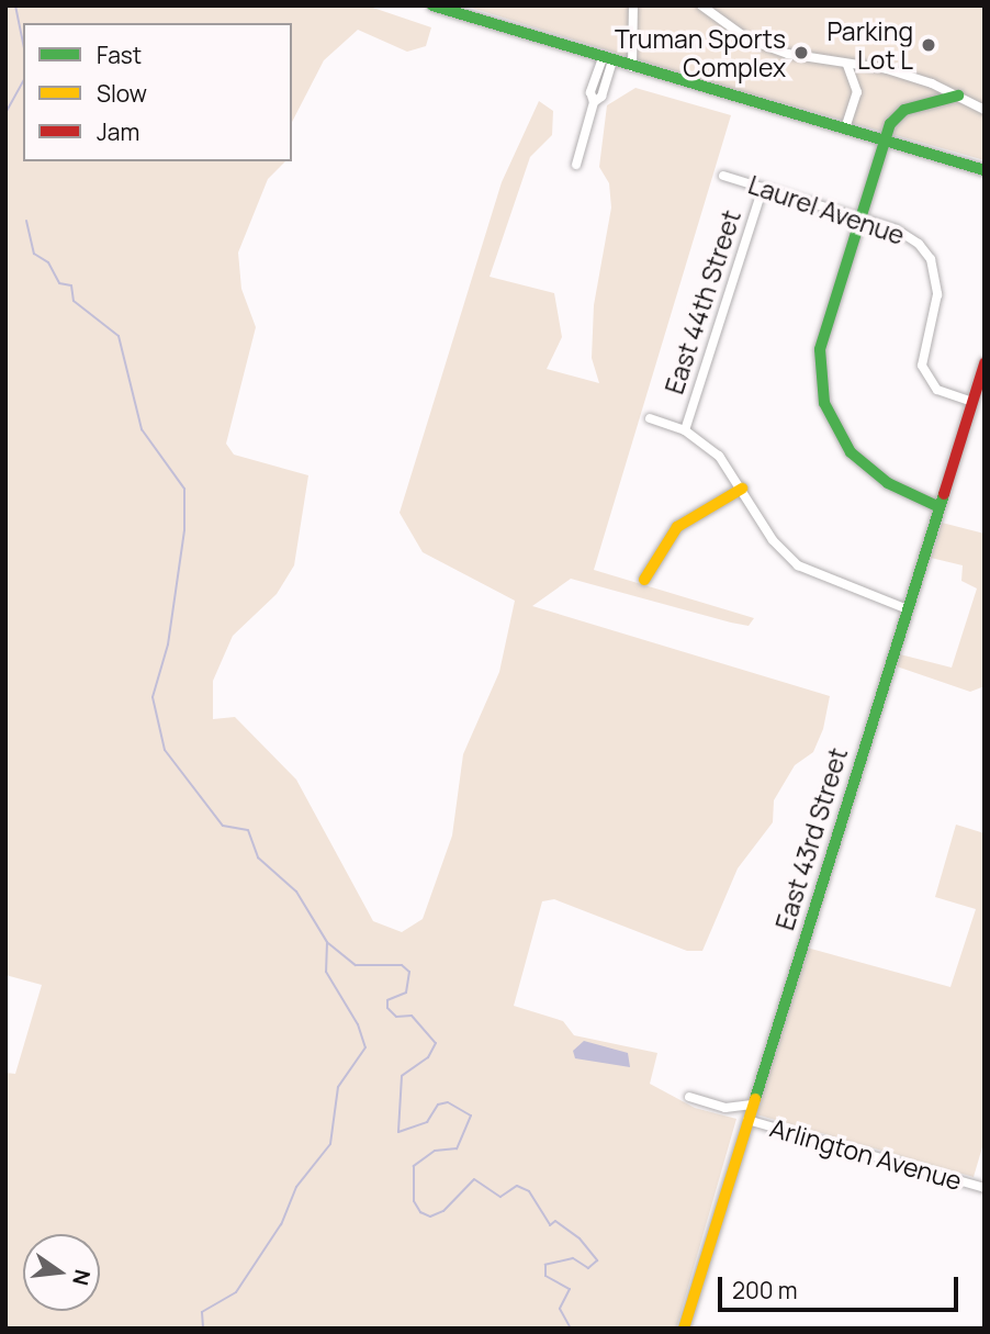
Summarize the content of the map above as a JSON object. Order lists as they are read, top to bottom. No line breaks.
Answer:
{"streets":{"street":["Laurel Avenue","East 44th Street","East 43rd Street","Arlington Avenue"]},"crossings":[["Laurel Avenue","East 44th Street"],["Laurel Avenue","East 43rd Street"],["East 43rd Street","Arlington Avenue"]],"places":["Parking Lot L","Truman Sports Complex"],"legend":["Fast","Slow","Jam"],"scale_bar":"200 m","north":"right"}
